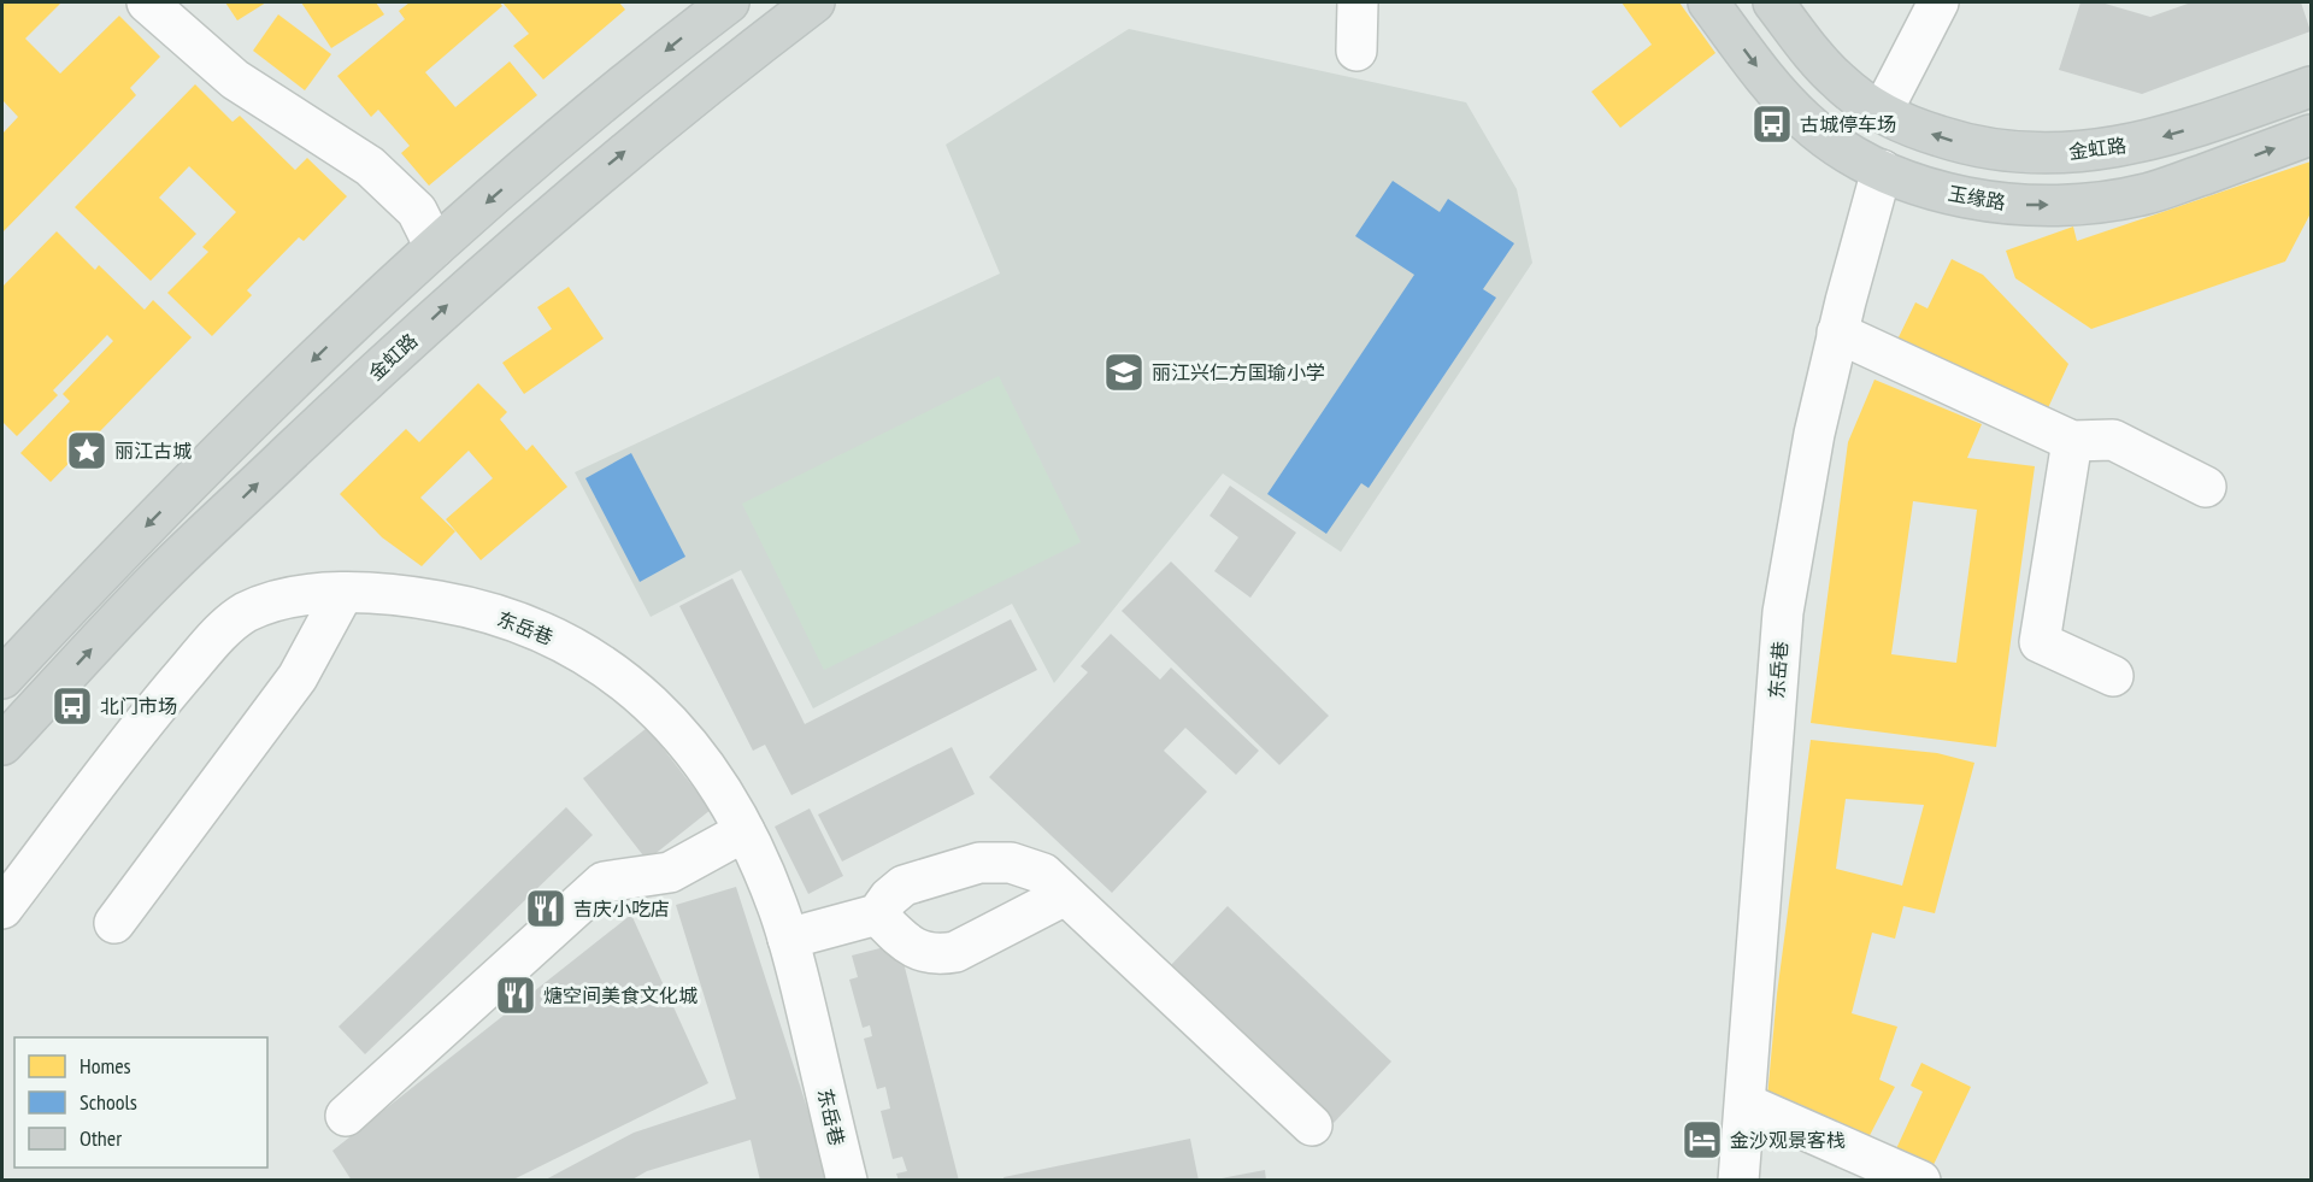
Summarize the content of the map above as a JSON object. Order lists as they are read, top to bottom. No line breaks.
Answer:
{"streets":{"main road":["金虹路","玉缘路"],"street":["东岳巷"]},"crossings":[["玉缘路","东岳巷"]],"one_way":["玉缘路"],"places":{"bus stop":["古城停车场","北门市场"],"school or university":["丽江兴仁方国瑜小学"],"place":["丽江古城"],"restaurant":["吉庆小吃店","煻空间美食文化城"],"hotel":["金沙观景客栈"]},"legend":["Homes","Schools","Other"]}
